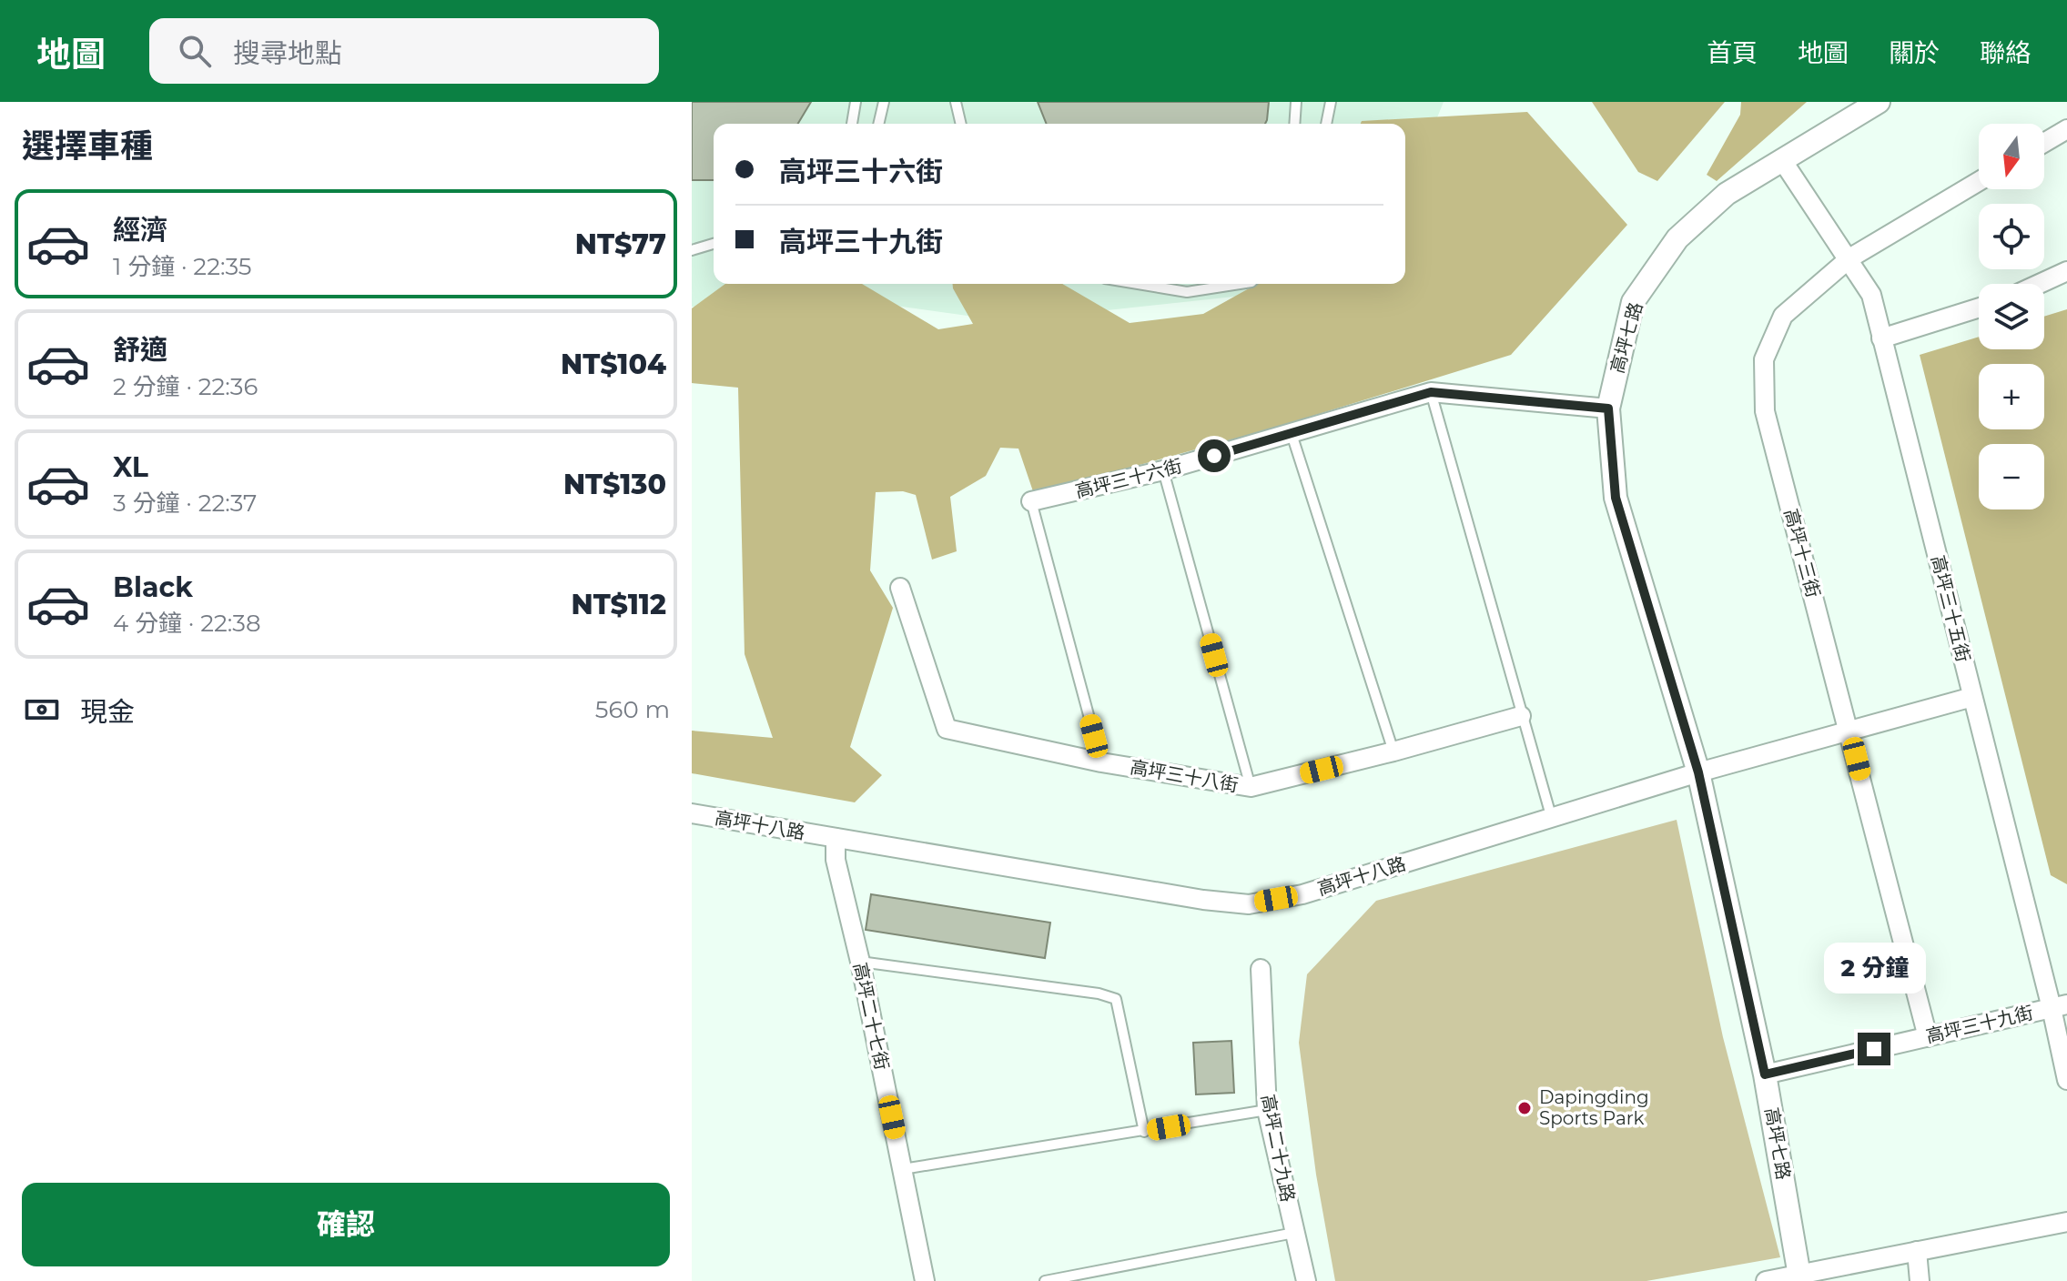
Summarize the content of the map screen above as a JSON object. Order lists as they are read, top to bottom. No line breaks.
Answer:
{"streets":{"street":["高坪七路","高坪三十六街","高坪十三街","高坪三十五街","高坪三十八街","高坪十八路","高坪二十七街","高坪三十九街","高坪二十九路"]},"crossings":[["高坪七路","高坪三十六街"],["高坪七路","高坪三十五街"],["高坪七路","高坪十八路"],["高坪七路","高坪三十九街"],["高坪十三街","高坪三十五街"],["高坪十三街","高坪十八路"],["高坪十三街","高坪三十九街"],["高坪三十五街","高坪十八路"],["高坪三十五街","高坪三十九街"],["高坪十八路","高坪二十七街"]],"places":["Dapingding Sports Park"],"north":"bottom","page":{"header":"地圖","search":"搜尋地點","nav":["首頁","地圖","關於","聯絡"],"heading":"選擇車種","map_buttons":["+","−"],"banner":["高坪三十六街","高坪三十九街"],"list":[{"name":"經濟","note":"1 分鐘 · 22:35","value":"NT$77"},{"name":"舒適","note":"2 分鐘 · 22:36","value":"NT$104"},{"name":"XL","note":"3 分鐘 · 22:37","value":"NT$130"},{"name":"Black","note":"4 分鐘 · 22:38","value":"NT$112"}],"pay":["現金","560 m"],"bubble":"2 分鐘","buttons":"確認"}}
